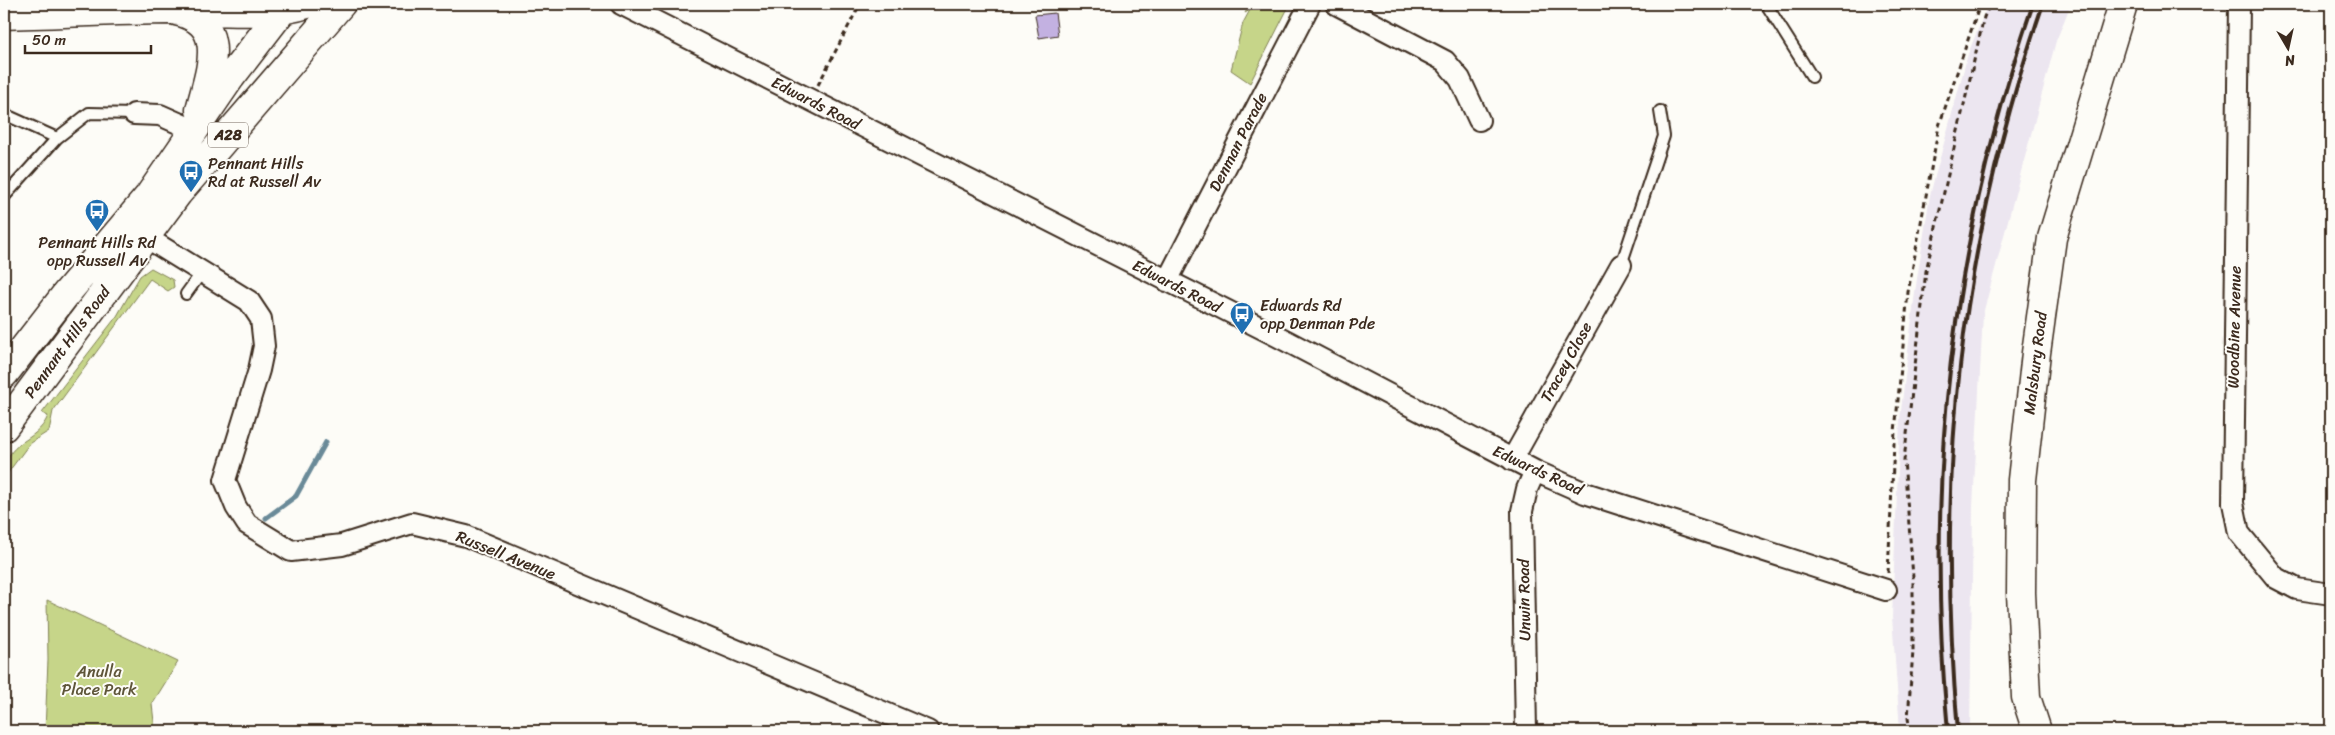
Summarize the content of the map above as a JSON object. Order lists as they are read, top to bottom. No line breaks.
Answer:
{"streets":{"main road":["A28","Pennant Hills Road","Malsbury Road"],"street":["Edwards Road","Denman Parade","Woodbine Avenue","Tracey Close","Russell Avenue","Unwin Road"]},"crossings":[["Edwards Road","Denman Parade"],["Edwards Road","Tracey Close"],["Edwards Road","Unwin Road"],["Pennant Hills Road","Russell Avenue"]],"parks":["Anulla Place Park"],"places":{"bus stop":["Pennant Hills Rd at Russell Av","Pennant Hills Rd opp Russell Av","Edwards Rd opp Denman Pde"]},"scale_bar":"50 m","north":"bottom"}
